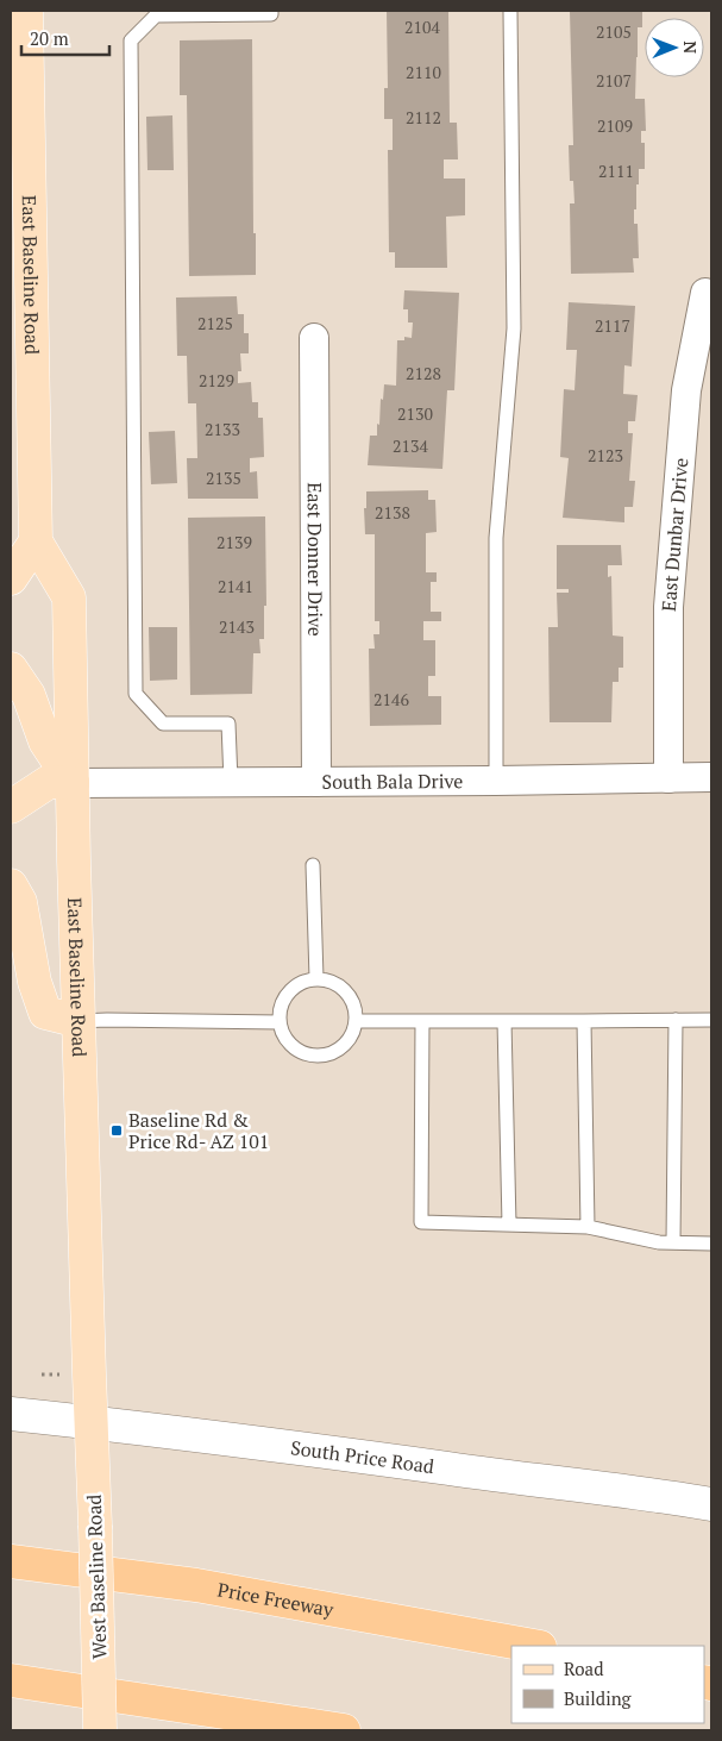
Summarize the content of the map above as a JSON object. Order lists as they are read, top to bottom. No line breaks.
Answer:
{"streets":{"highway":["Price Freeway"],"main road":["East Baseline Road","South Price Road","West Baseline Road"],"street":["East Dunbar Drive","East Donner Drive","South Bala Drive"]},"crossings":[["East Baseline Road","South Bala Drive"],["East Baseline Road","South Price Road"],["East Baseline Road","West Baseline Road"],["East Dunbar Drive","South Bala Drive"],["East Donner Drive","South Bala Drive"],["South Price Road","West Baseline Road"]],"places":{"transit":["Baseline Rd & Price Rd- AZ 101"]},"house_numbers":["2104","2105","2110","2107","2112","2109","2111","2125","2117","2128","2129","2130","2133","2134","2123","2135","2138","2139","2141","2143","2146"],"legend":["Road","Building"],"scale_bar":"20 m","north":"right"}
